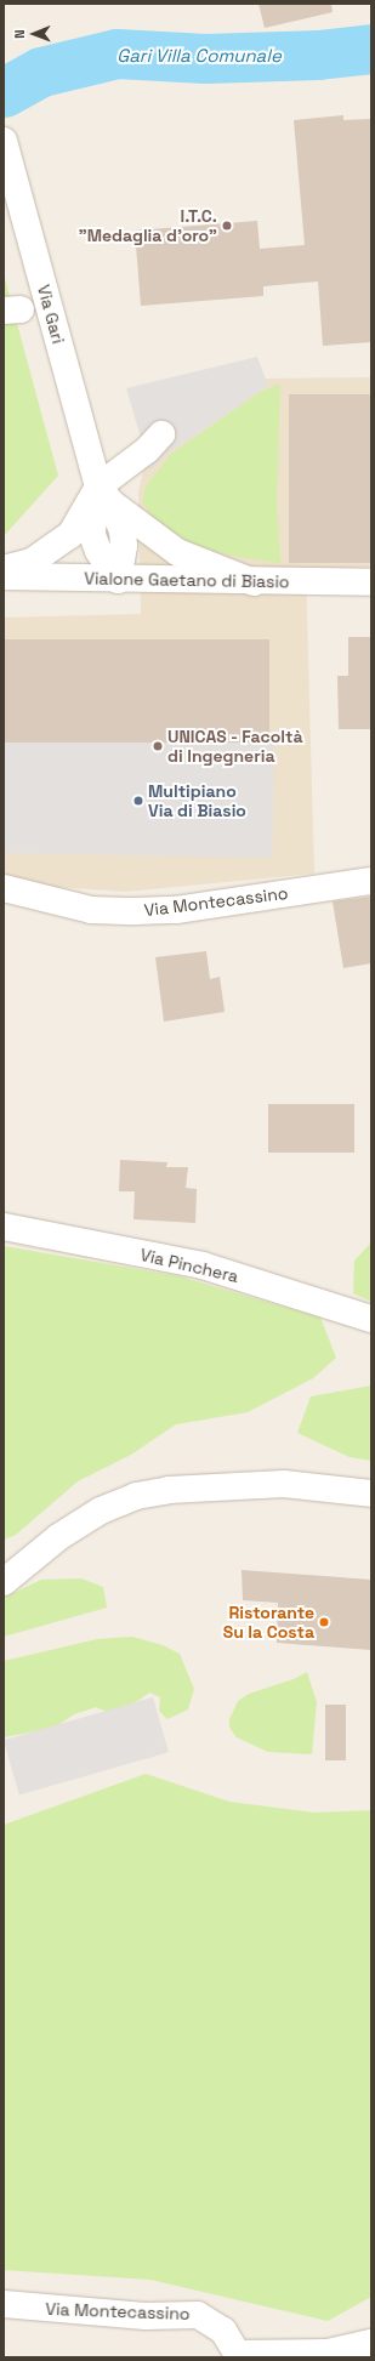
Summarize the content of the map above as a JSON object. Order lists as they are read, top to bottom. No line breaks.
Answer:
{"streets":{"street":["Via Gari","Vialone Gaetano di Biasio","Via Montecassino","Via Pinchera"]},"crossings":[["Via Gari","Vialone Gaetano di Biasio"]],"water":["Gari Villa Comunale"],"places":["I.T.C. \"Medaglia d'oro\"","UNICAS - Facoltà di Ingegneria","Multipiano Via di Biasio","Ristorante Su la Costa"],"north":"left"}
